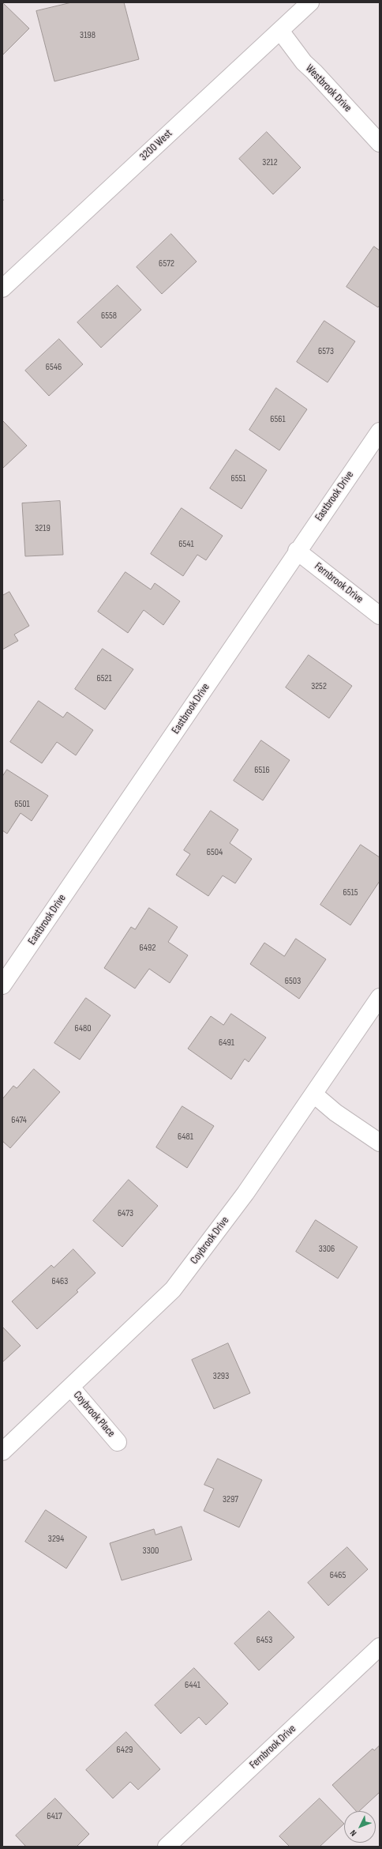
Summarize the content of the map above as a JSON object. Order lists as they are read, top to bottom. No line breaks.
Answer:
{"streets":{"street":["Westbrook Drive","3200 West","Eastbrook Drive","Fernbrook Drive","Coybrook Drive","Coybrook Place"]},"crossings":[["Westbrook Drive","3200 West"],["Eastbrook Drive","Fernbrook Drive"],["Coybrook Drive","Coybrook Place"]],"house_numbers":["3198","3212","6572","6558","6573","6546","6561","6551","3219","6541","6521","3252","6516","6501","6504","6515","6492","6503","6480","6491","6474","6481","6473","3306","6463","3293","3297","3294","3300","6465","6453","6441","6429","6417"],"north":"bottom left"}
